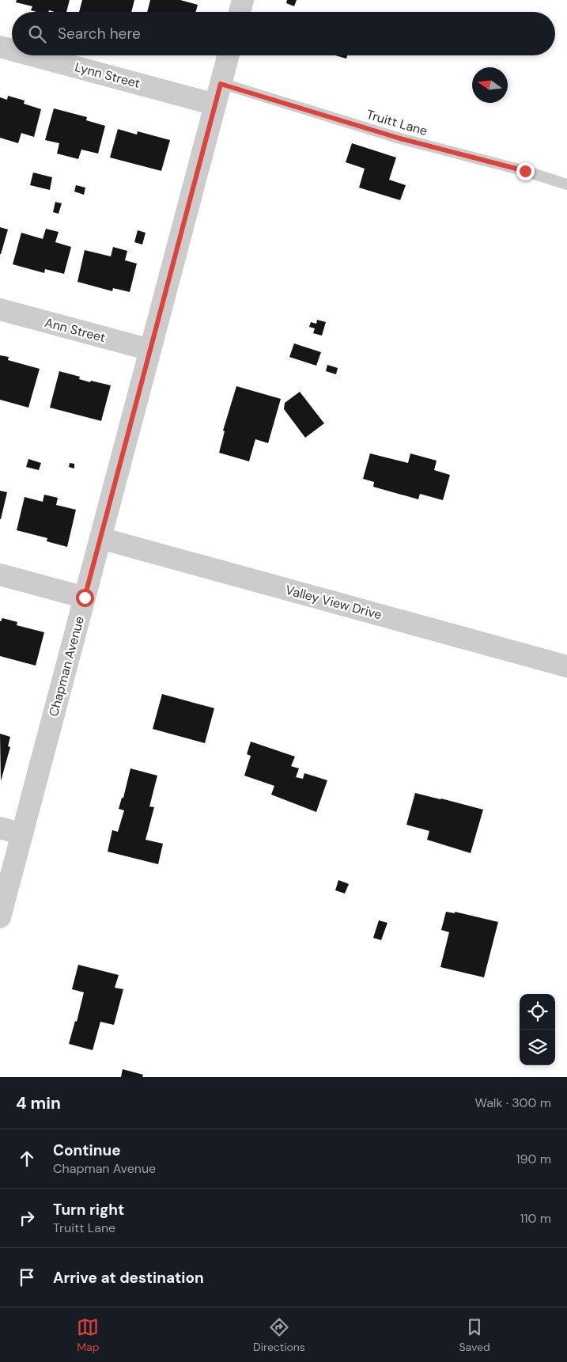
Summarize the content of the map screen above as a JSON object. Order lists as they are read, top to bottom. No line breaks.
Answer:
{"streets":{"street":["Lynn Street","Ann Street","Valley View Drive","Chapman Avenue"],"lane":["Truitt Lane"]},"crossings":[["Lynn Street","Chapman Avenue"],["Truitt Lane","Chapman Avenue"],["Ann Street","Chapman Avenue"],["Valley View Drive","Chapman Avenue"]],"north":"left","page":{"search":"Search here","heading":["4 min","Walk · 300 m"],"list":[["Continue","Chapman Avenue","190 m"],["Turn right","Truitt Lane","110 m"],"Arrive at destination"],"nav":["Map","Directions","Saved"]}}
